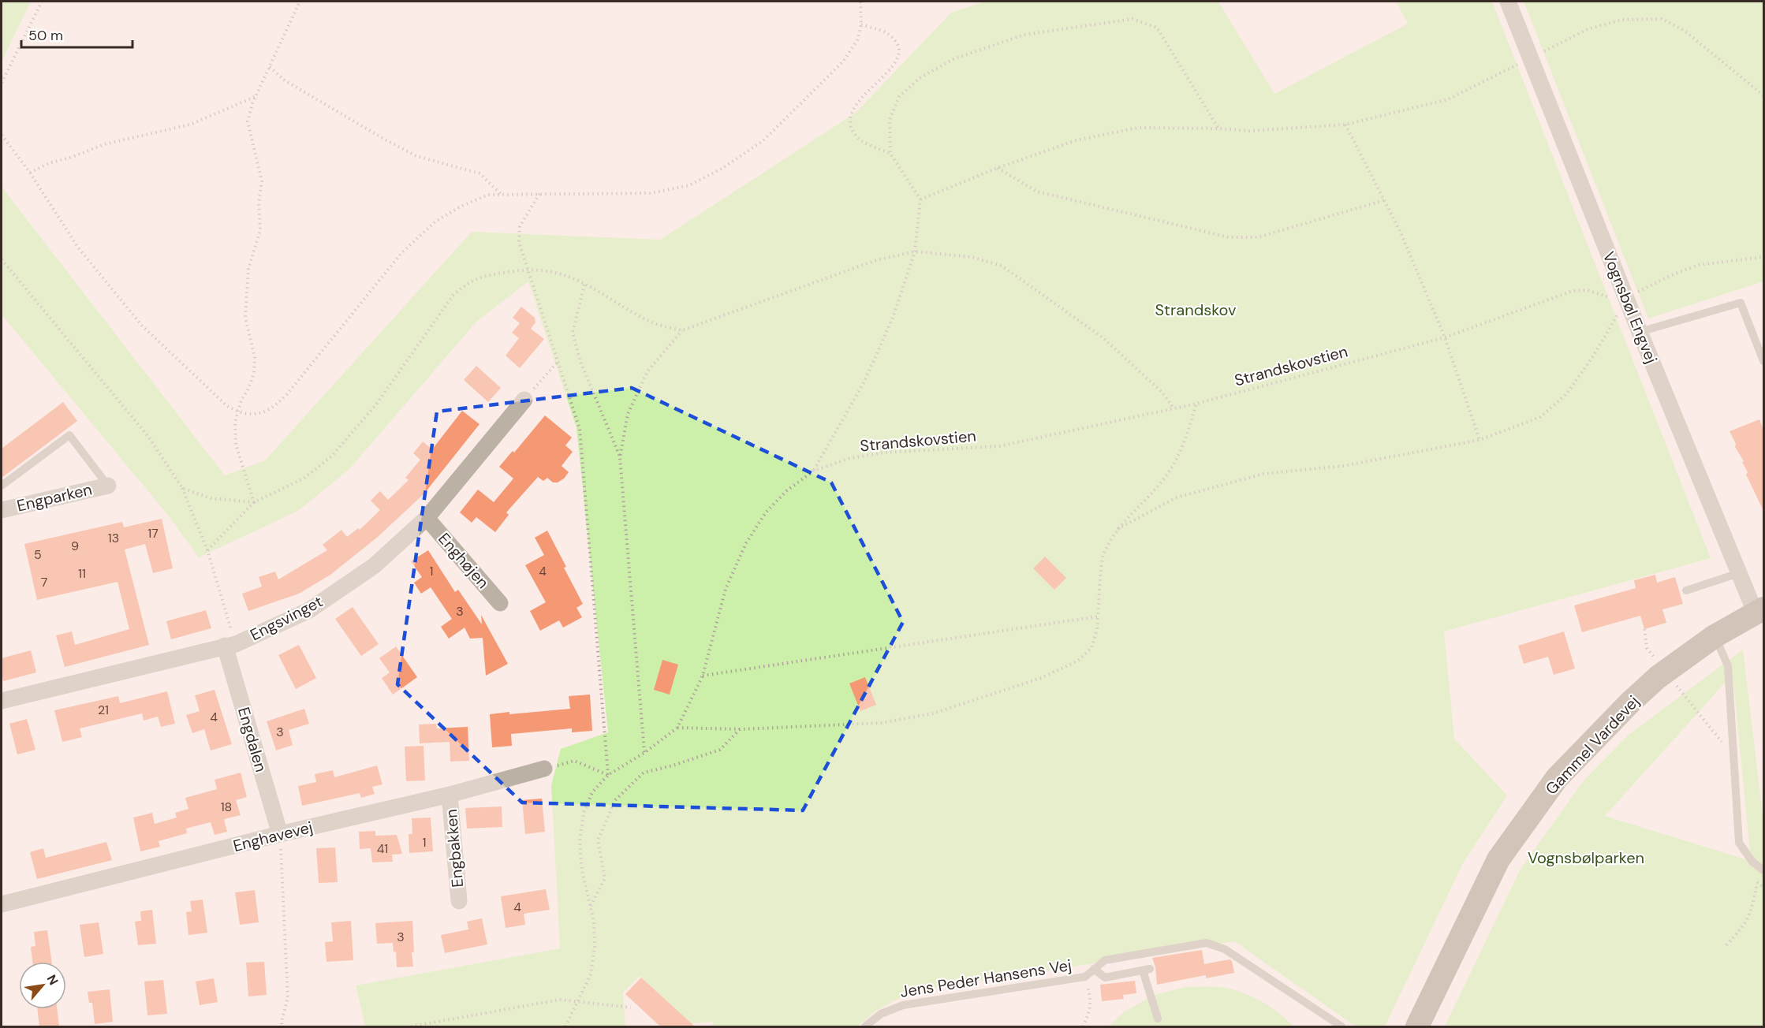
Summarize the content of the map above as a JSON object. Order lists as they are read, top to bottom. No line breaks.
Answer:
{"streets":{"street":["Vognsbøl Engvej","Engparken","Enghøjen","Engsvinget","Engdalen","Gammel Vardevej","Enghavevej","Engbakken"],"lane":["Jens Peder Hansens Vej"],"path":["Strandskovstien"]},"crossings":[["Vognsbøl Engvej","Strandskovstien"],["Vognsbøl Engvej","Gammel Vardevej"],["Enghøjen","Engsvinget"],["Engsvinget","Engdalen"],["Engdalen","Enghavevej"],["Enghavevej","Engbakken"]],"parks":["Strandskov","Vognsbølparken"],"house_numbers":["17","13","9","5","1","4","11","7","3","21","4","3","18","1","41","4","3"],"scale_bar":"50 m","north":"top right"}
